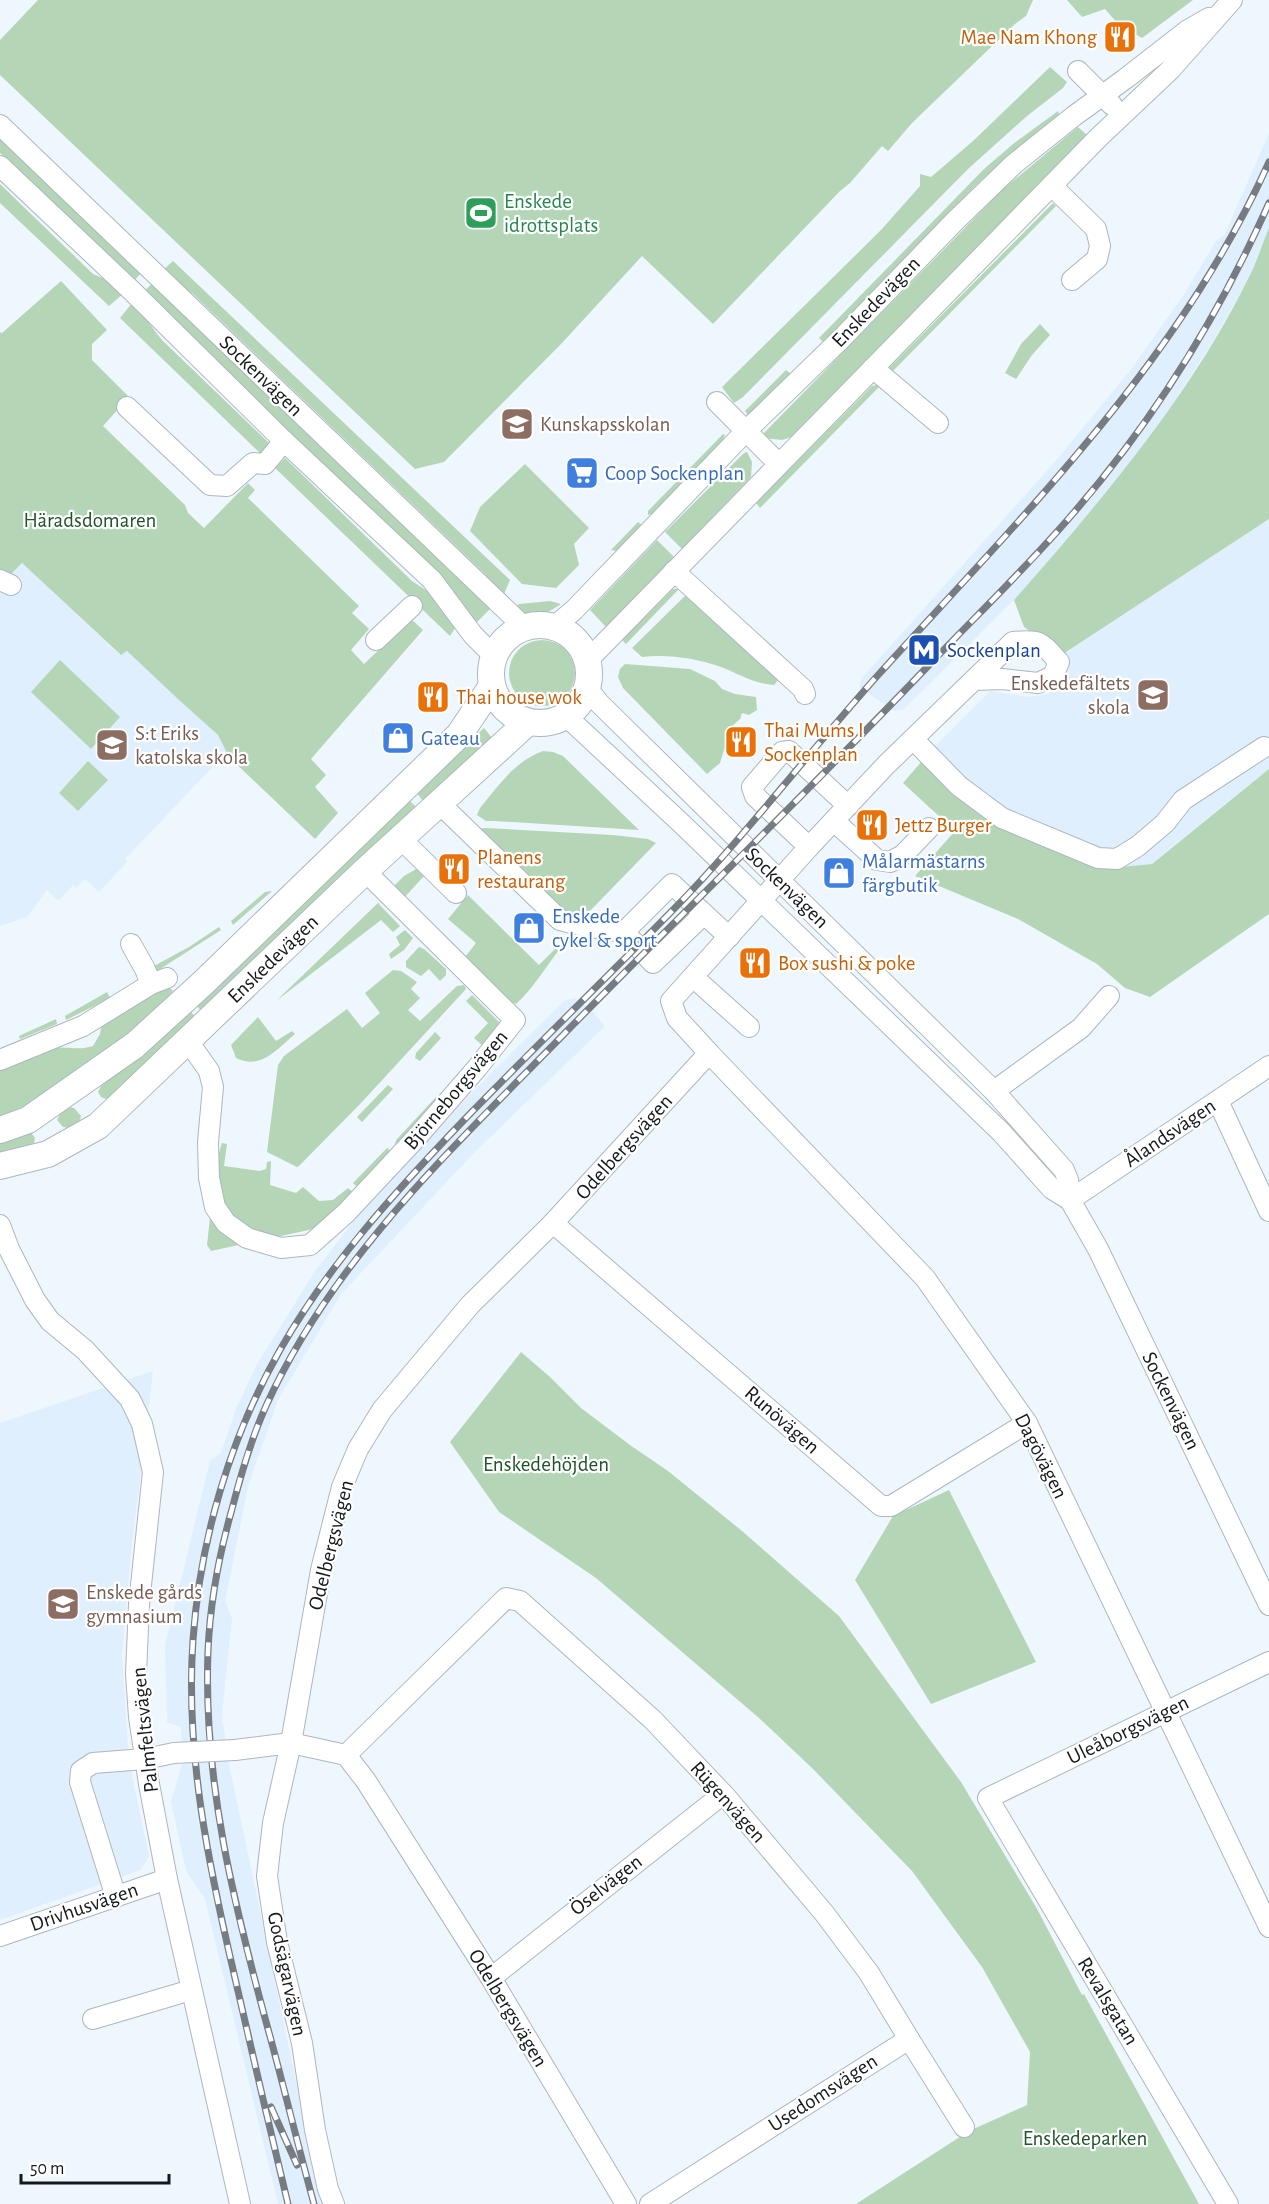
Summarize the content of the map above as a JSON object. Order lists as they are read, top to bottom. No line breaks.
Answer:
{"streets":{"main road":["Enskedevägen"],"street":["Sockenvägen","Björneborgsvägen","Ålandsvägen","Odelbergsvägen","Runövägen","Dagövägen","Palmfeltsvägen","Uleåborgsvägen","Rügenvägen","Öselvägen","Drivhusvägen","Godsägarvägen","Revalsgatan","Usedomsvägen"]},"crossings":[["Enskedevägen","Sockenvägen"],["Enskedevägen","Björneborgsvägen"],["Sockenvägen","Ålandsvägen"],["Odelbergsvägen","Runövägen"],["Odelbergsvägen","Dagövägen"],["Odelbergsvägen","Rügenvägen"],["Odelbergsvägen","Öselvägen"],["Odelbergsvägen","Godsägarvägen"],["Runövägen","Dagövägen"],["Dagövägen","Uleåborgsvägen"],["Palmfeltsvägen","Drivhusvägen"],["Uleåborgsvägen","Revalsgatan"],["Rügenvägen","Öselvägen"],["Rügenvägen","Usedomsvägen"]],"parks":["Häradsdomaren","Enskedehöjden","Enskedeparken"],"places":{"restaurant":["Mae Nam Khong","Thai house wok","Thai Mums I Sockenplan","Jettz Burger","Planens restaurang","Box sushi & poke"],"sports":["Enskede idrottsplats"],"school or university":["Kunskapsskolan","Enskedefältets skola","S:t Eriks katolska skola","Enskede gårds gymnasium"],"supermarket":["Coop Sockenplan"],"metro station":["Sockenplan"],"shop":["Gateau","Målarmästarns färgbutik","Enskede cykel & sport"]},"scale_bar":"50 m"}
